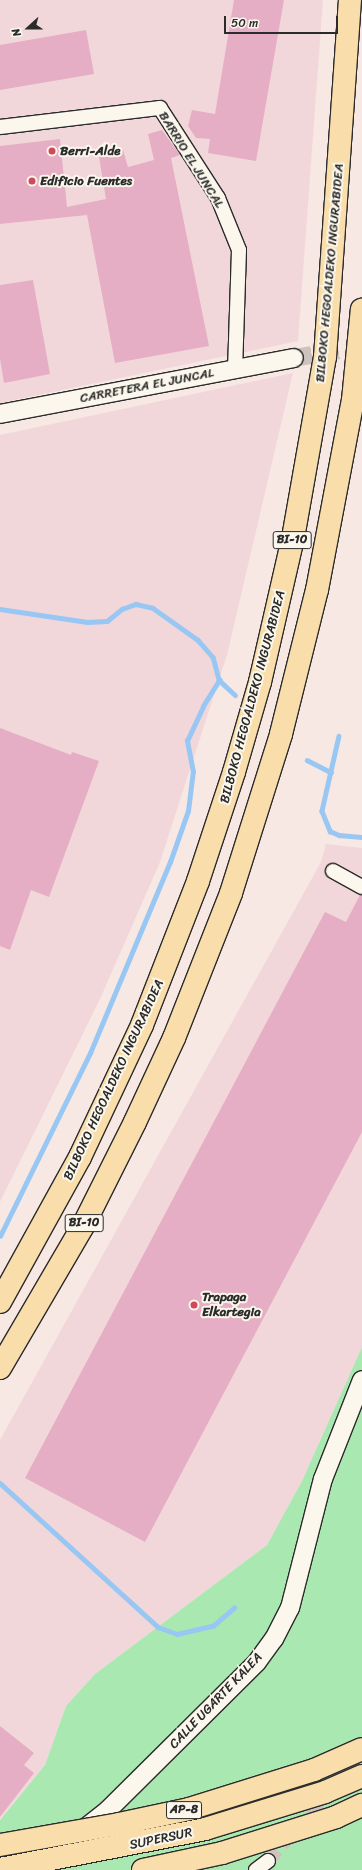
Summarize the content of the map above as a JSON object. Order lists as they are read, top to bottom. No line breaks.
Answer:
{"streets":{"highway":["BILBOKO HEGOALDEKO INGURABIDEA","BI-10","AP-8","SUPERSUR"],"street":["BARRIO EL JUNCAL","CARRETERA EL JUNCAL","CALLE UGARTE KALEA"]},"crossings":[["BARRIO EL JUNCAL","CARRETERA EL JUNCAL"]],"places":["Berri-Alde","Edificio Fuentes","Trapaga Elkartegia"],"scale_bar":"50 m","north":"left"}
